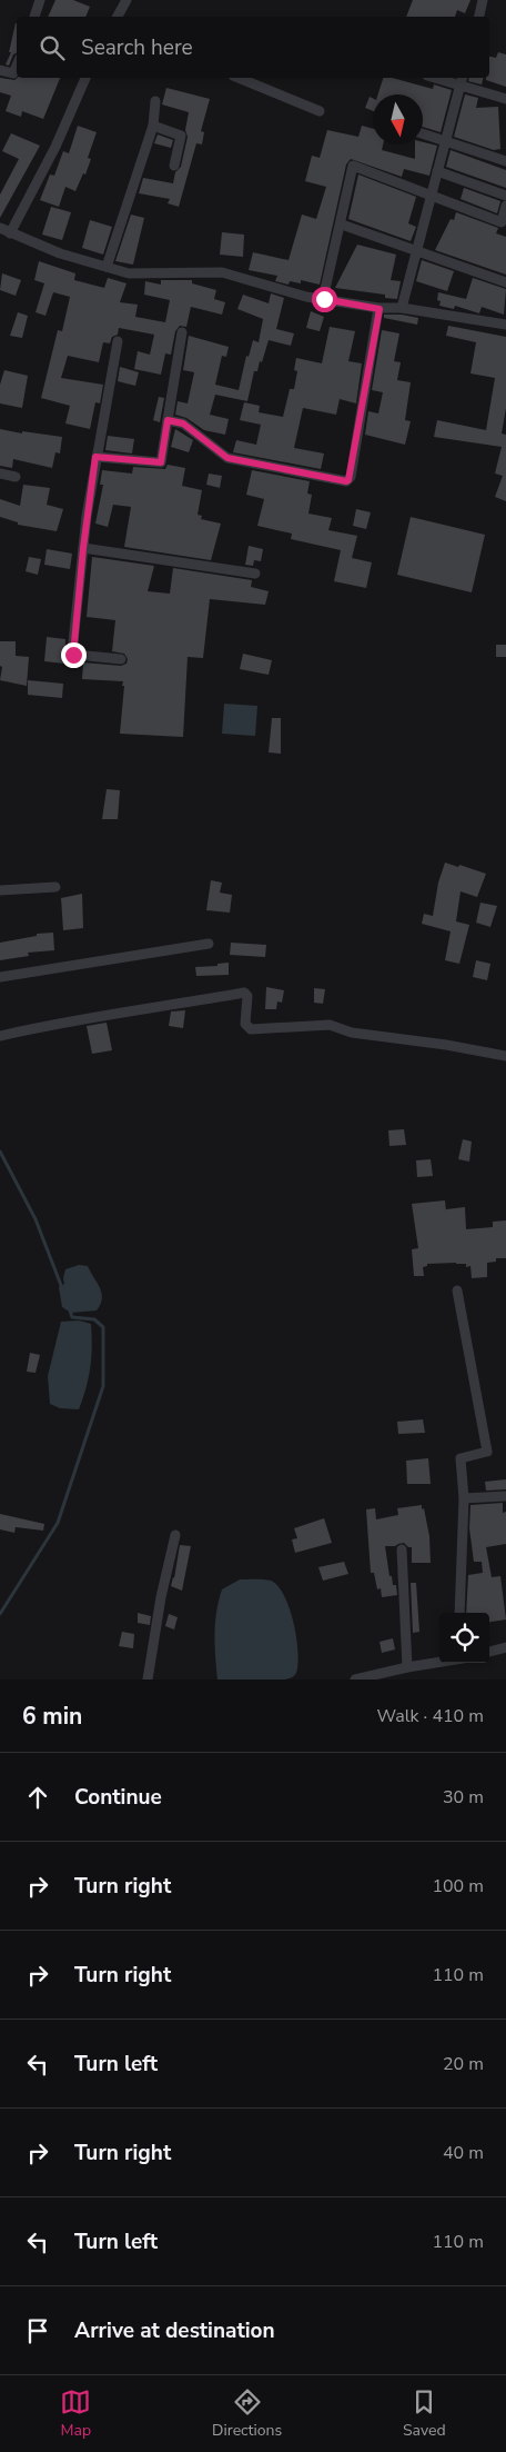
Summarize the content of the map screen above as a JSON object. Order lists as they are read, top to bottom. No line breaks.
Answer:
{"north":"bottom","page":{"search":"Search here","heading":["6 min","Walk · 410 m"],"list":[["Continue","30 m"],["Turn right","100 m"],["Turn right","110 m"],["Turn left","20 m"],["Turn right","40 m"],["Turn left","110 m"],"Arrive at destination"],"nav":["Map","Directions","Saved"]}}
